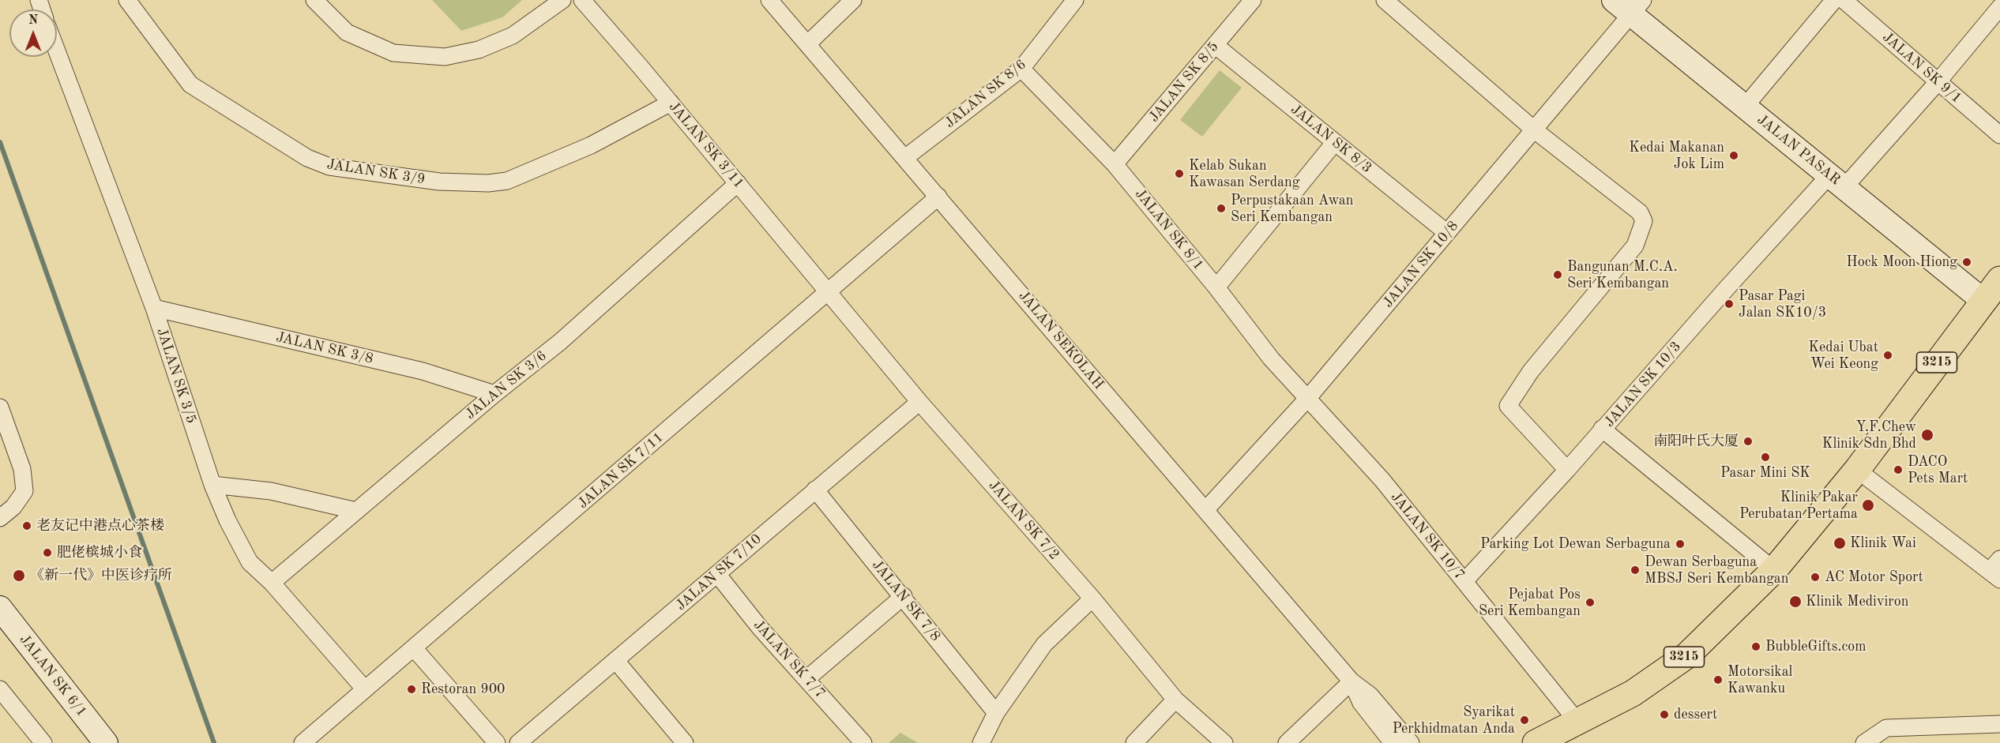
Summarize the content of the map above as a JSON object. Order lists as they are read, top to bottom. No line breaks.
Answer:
{"streets":{"main road":["3215"],"street":["JALAN SK 9/1","JALAN SK 8/5","JALAN SK 8/6","JALAN SK 8/3","JALAN SK 3/11","JALAN PASAR","JALAN SK 3/9","JALAN SK 8/1","JALAN SK 10/8","JALAN SEKOLAH","JALAN SK 3/8","JALAN SK 3/5","JALAN SK 10/3","JALAN SK 3/6","JALAN SK 7/11","JALAN SK 7/2","JALAN SK 10/7","JALAN SK 7/10","JALAN SK 7/8","JALAN SK 7/7","JALAN SK 6/1"]},"crossings":[["JALAN SK 9/1","JALAN SK 10/3"],["JALAN SK 8/5","JALAN SK 8/3"],["JALAN SK 8/5","JALAN SK 8/1"],["JALAN SK 8/6","JALAN SK 8/1"],["JALAN SK 8/6","JALAN SEKOLAH"],["JALAN SK 8/3","JALAN SK 10/8"],["JALAN SK 3/11","JALAN SK 3/9"],["JALAN SK 3/11","JALAN SK 3/6"],["JALAN SK 3/11","JALAN SK 7/11"],["JALAN SK 3/11","JALAN SK 7/2"],["JALAN PASAR","JALAN SK 10/8"],["JALAN PASAR","3215"],["JALAN PASAR","JALAN SK 10/3"],["JALAN SK 8/1","JALAN SK 10/8"],["JALAN SK 8/1","JALAN SK 10/7"],["JALAN SK 10/8","JALAN SEKOLAH"],["JALAN SK 10/8","JALAN SK 10/7"],["JALAN SEKOLAH","JALAN SK 7/11"],["JALAN SK 3/8","JALAN SK 3/5"],["JALAN SK 3/8","JALAN SK 3/6"],["3215","JALAN SK 10/3"],["3215","JALAN SK 10/7"],["JALAN SK 3/5","JALAN SK 3/6"],["JALAN SK 3/5","JALAN SK 7/11"],["JALAN SK 7/11","JALAN SK 7/2"],["JALAN SK 7/2","JALAN SK 7/10"],["JALAN SK 7/10","JALAN SK 7/8"],["JALAN SK 7/10","JALAN SK 7/7"]],"places":["Kedai Makanan Jok Lim","Kelab Sukan Kawasan Serdang","Perpustakaan Awan Seri Kembangan","Hock Moon Hiong","Bangunan M.C.A. Seri Kembangan","Pasar Pagi Jalan SK10/3","Kedai Ubat Wei Keong","Y.F.Chew Klinik Sdn Bhd","南阳叶氏大厦","Pasar Mini SK","DACO Pets Mart","Klinik Pakar Perubatan Pertama","老友记中港点心茶楼","Klinik Wai","Parking Lot Dewan Serbaguna","肥佬槟城小食","Dewan Serbaguna MBSJ Seri Kembangan","《新一代》中医诊疗所","AC Motor Sport","Klinik Mediviron","Pejabat Pos Seri Kembangan","BubbleGifts.com","Motorsikal Kawanku","Restoran 900","dessert","Syarikat Perkhidmatan Anda"],"north":"top"}
